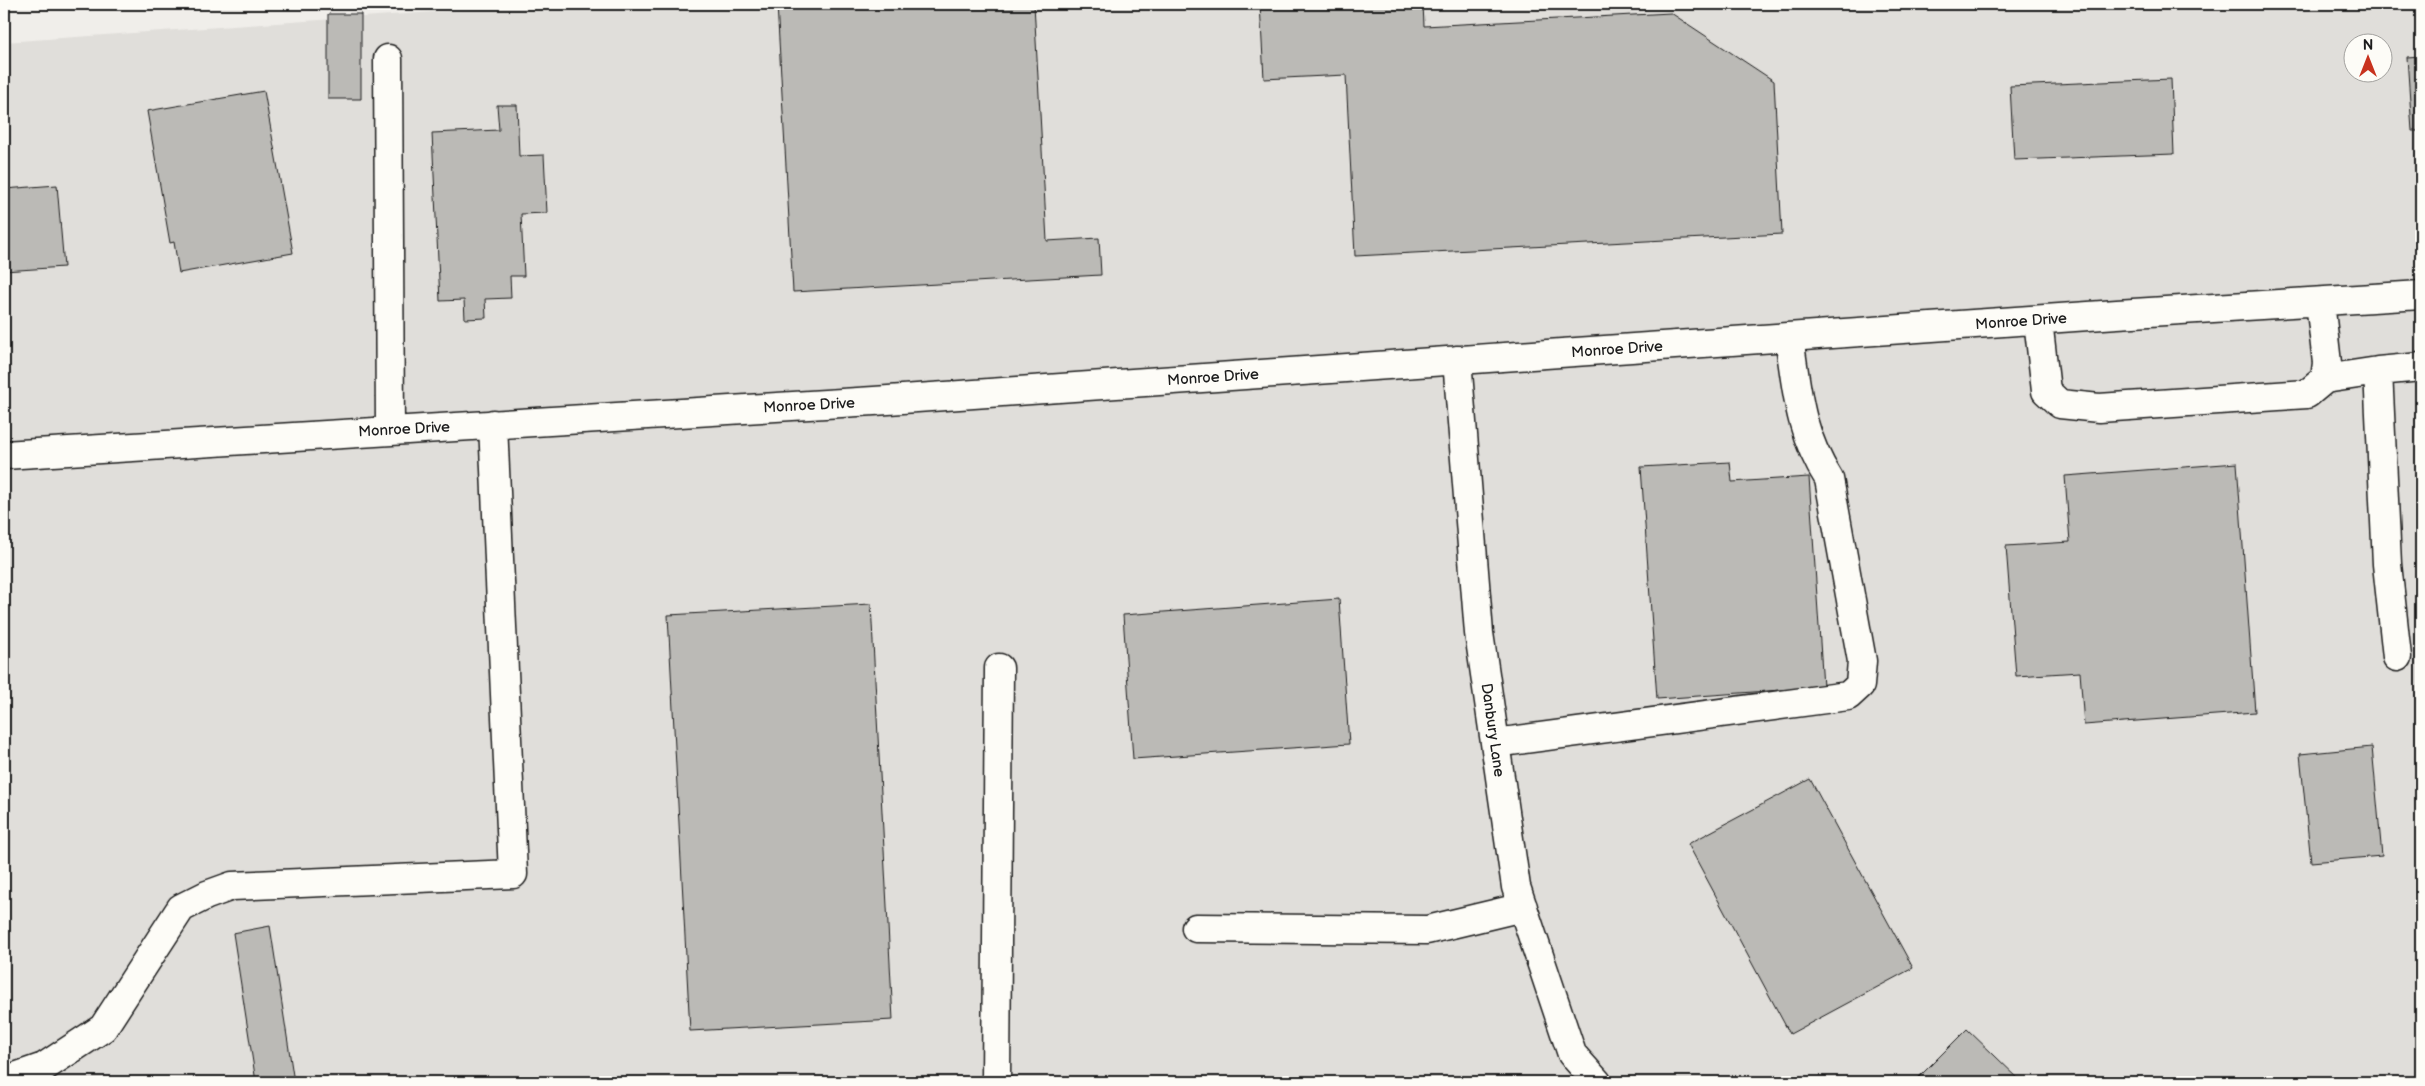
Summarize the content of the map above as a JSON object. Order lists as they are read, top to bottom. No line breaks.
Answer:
{"streets":{"street":["Monroe Drive","Danbury Lane"]},"crossings":[["Monroe Drive","Danbury Lane"]],"north":"top"}
